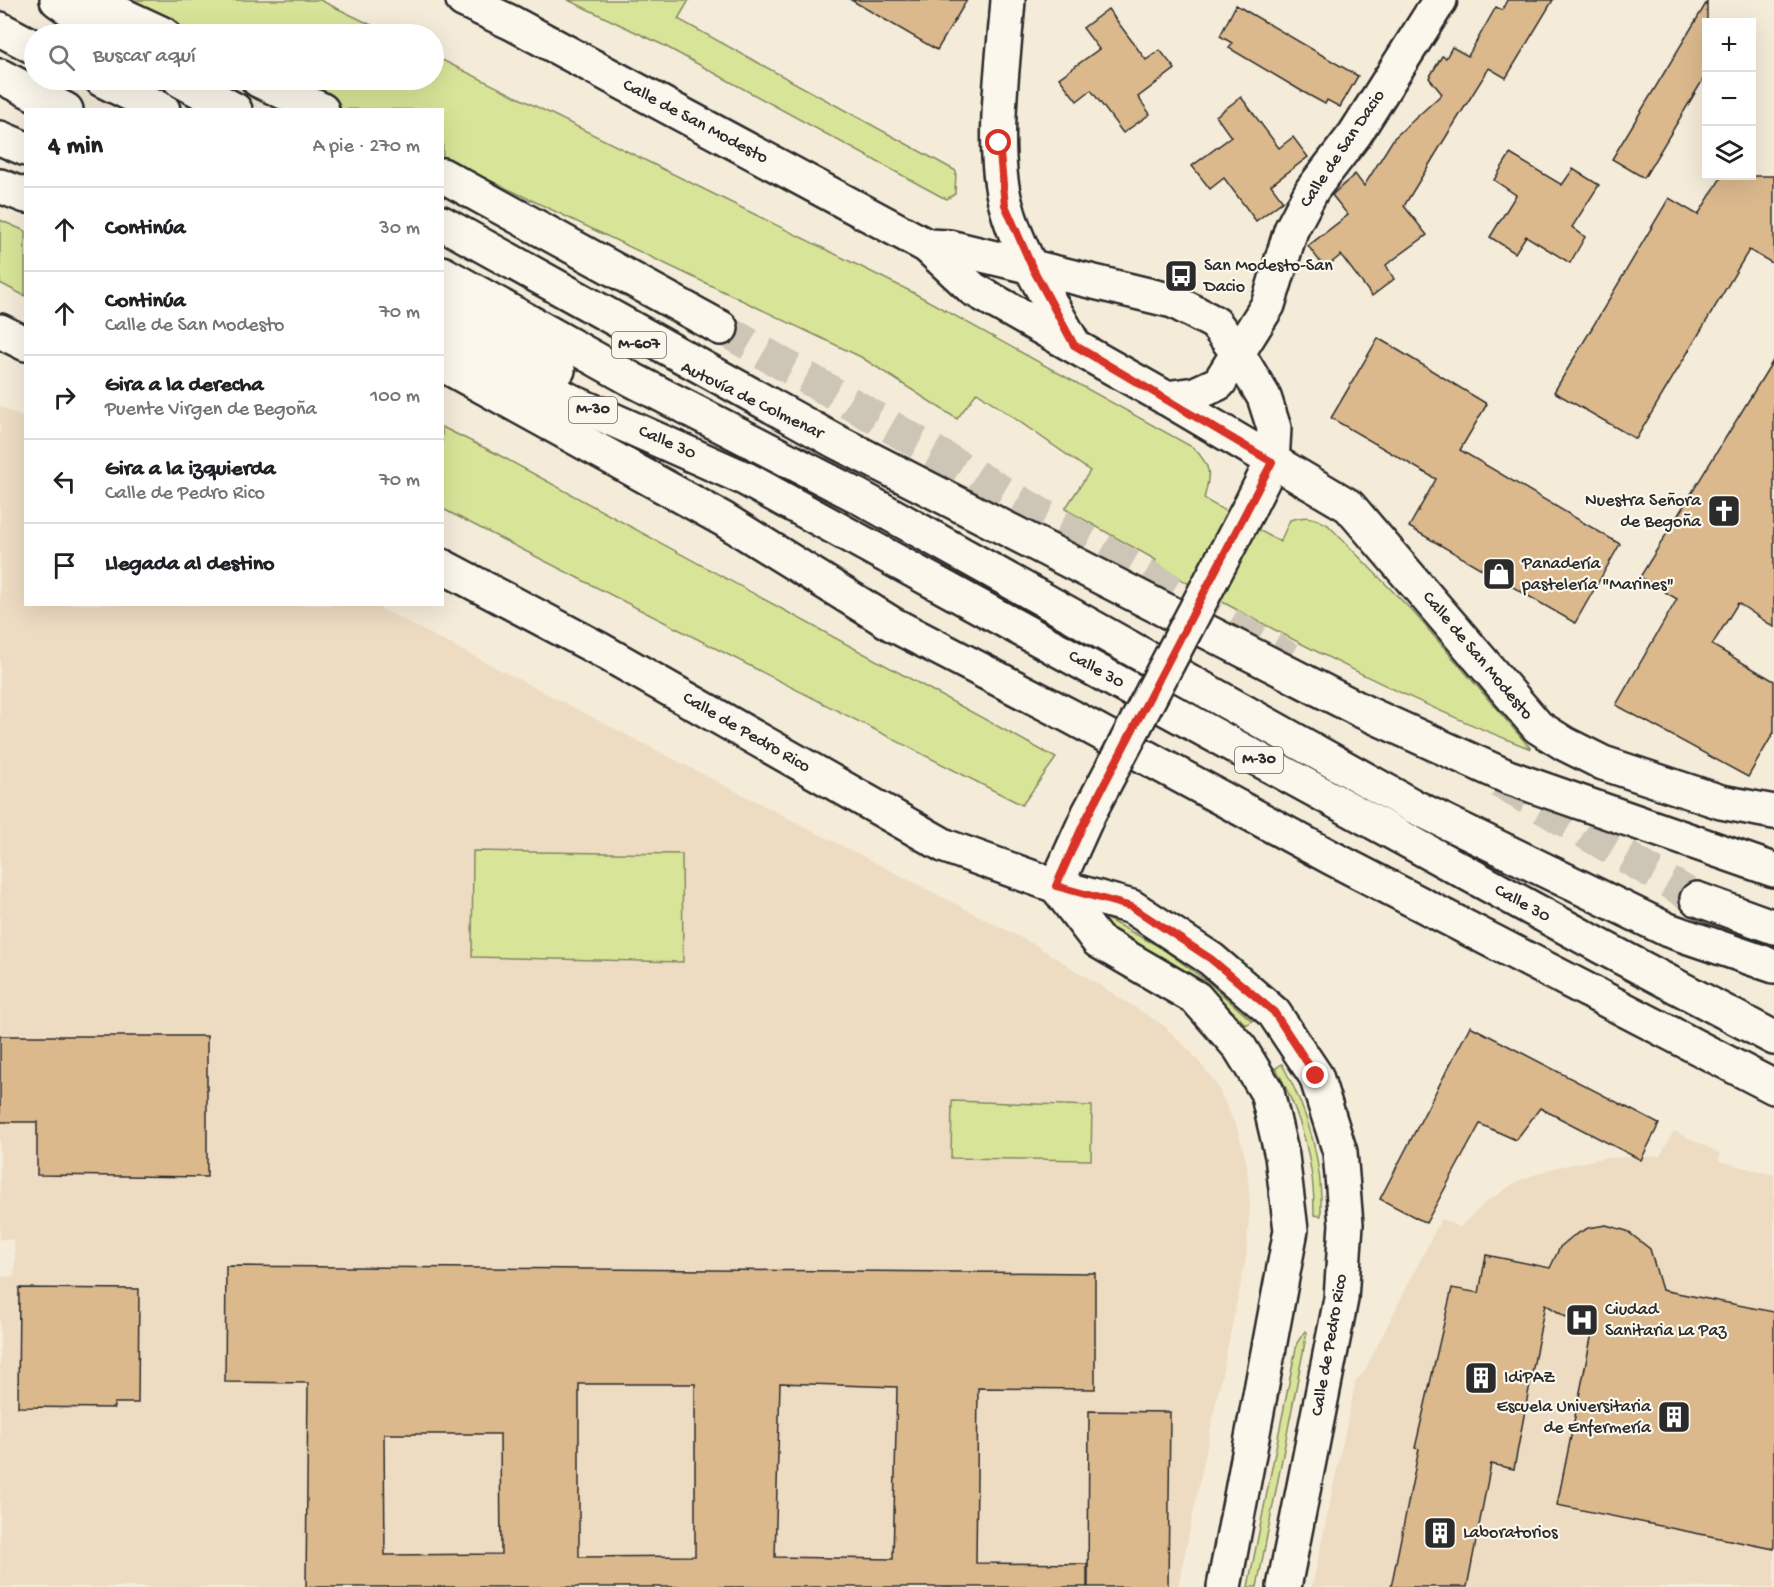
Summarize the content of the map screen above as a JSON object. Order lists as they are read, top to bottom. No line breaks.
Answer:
{"streets":{"main road":["Calle de San Modesto","Calle de San Dacio","M-607","Autovía de Colmenar","M-30","Calle 30","Calle de Pedro Rico"]},"crossings":[["Calle de San Modesto","Calle de San Dacio"]],"places":{"bus stop":["San Modesto-San Dacio"],"church":["Nuestra Señora de Begoña"],"shop":["Panadería pastelería \"Marines\""],"hospital":["Ciudad Sanitaria La Paz"],"building":["IdiPAZ","Escuela Universitaria de Enfermería","Laboratorios"]},"page":{"map_buttons":["+","−"],"search":"Buscar aquí","heading":["4 min","A pie · 270 m"],"list":[["Continúa","30 m"],["Continúa","Calle de San Modesto","70 m"],["Gira a la derecha","Puente Virgen de Begoña","100 m"],["Gira a la izquierda","Calle de Pedro Rico","70 m"],"Llegada al destino"]}}
